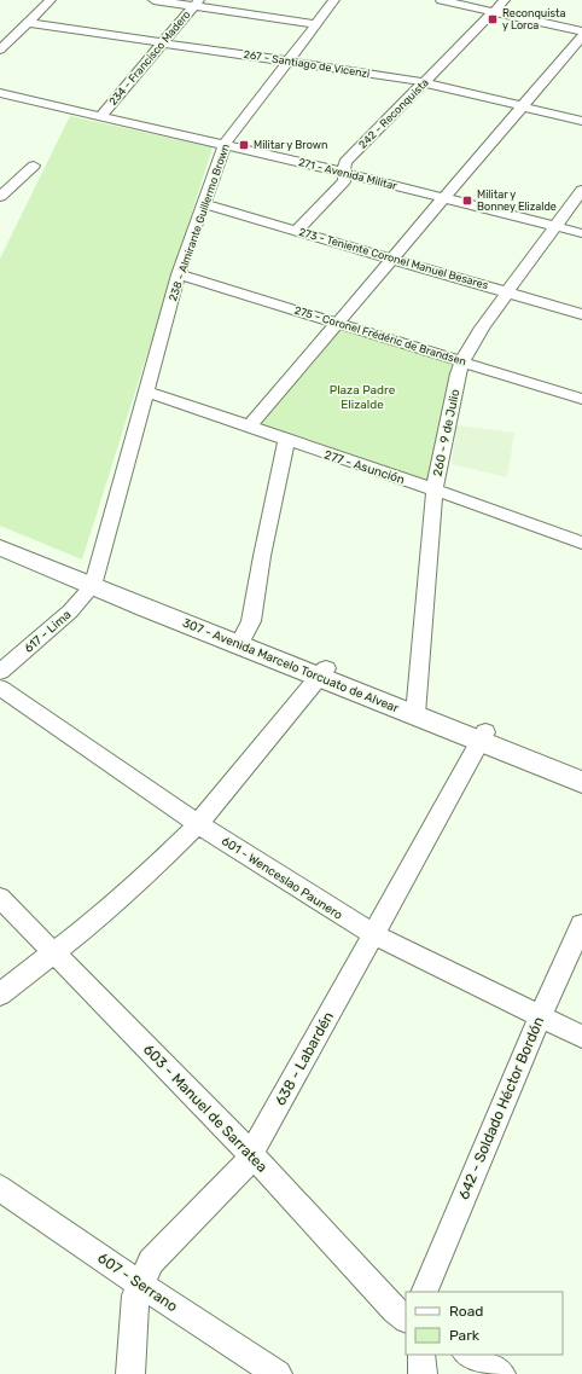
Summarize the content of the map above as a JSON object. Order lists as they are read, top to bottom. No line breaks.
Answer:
{"streets":{"main road":["307 - Avenida Marcelo Torcuato de Alvear"],"street":["234 - Francisco Madero","267 - Santiago de Vicenzi","242 - Reconquista","271 - Avenida Militar","238 - Almirante Guillermo Brown","273 - Teniente Coronel Manuel Besares","275 - Coronel Frédéric de Brandsen","260 - 9 de Julio","277 - Asunción","617 - Lima","601 - Wenceslao Paunero","638 - Labardén","603 - Manuel de Sarratea","642 - Soldado Héctor Bordón","607 - Serrano"]},"crossings":[["234 - Francisco Madero","267 - Santiago de Vicenzi"],["234 - Francisco Madero","271 - Avenida Militar"],["267 - Santiago de Vicenzi","242 - Reconquista"],["267 - Santiago de Vicenzi","238 - Almirante Guillermo Brown"],["242 - Reconquista","271 - Avenida Militar"],["242 - Reconquista","273 - Teniente Coronel Manuel Besares"],["271 - Avenida Militar","238 - Almirante Guillermo Brown"],["271 - Avenida Militar","260 - 9 de Julio"],["238 - Almirante Guillermo Brown","273 - Teniente Coronel Manuel Besares"],["238 - Almirante Guillermo Brown","275 - Coronel Frédéric de Brandsen"],["238 - Almirante Guillermo Brown","277 - Asunción"],["238 - Almirante Guillermo Brown","617 - Lima"],["238 - Almirante Guillermo Brown","307 - Avenida Marcelo Torcuato de Alvear"],["273 - Teniente Coronel Manuel Besares","260 - 9 de Julio"],["275 - Coronel Frédéric de Brandsen","260 - 9 de Julio"],["260 - 9 de Julio","277 - Asunción"],["260 - 9 de Julio","307 - Avenida Marcelo Torcuato de Alvear"],["617 - Lima","307 - Avenida Marcelo Torcuato de Alvear"],["307 - Avenida Marcelo Torcuato de Alvear","638 - Labardén"],["601 - Wenceslao Paunero","638 - Labardén"],["601 - Wenceslao Paunero","642 - Soldado Héctor Bordón"],["638 - Labardén","603 - Manuel de Sarratea"],["638 - Labardén","607 - Serrano"]],"parks":["Plaza Padre Elizalde"],"places":{"transit":["Reconquista y Lorca","Militar y Brown","Militar y Bonney Elizalde"]},"legend":["Road","Park"]}
